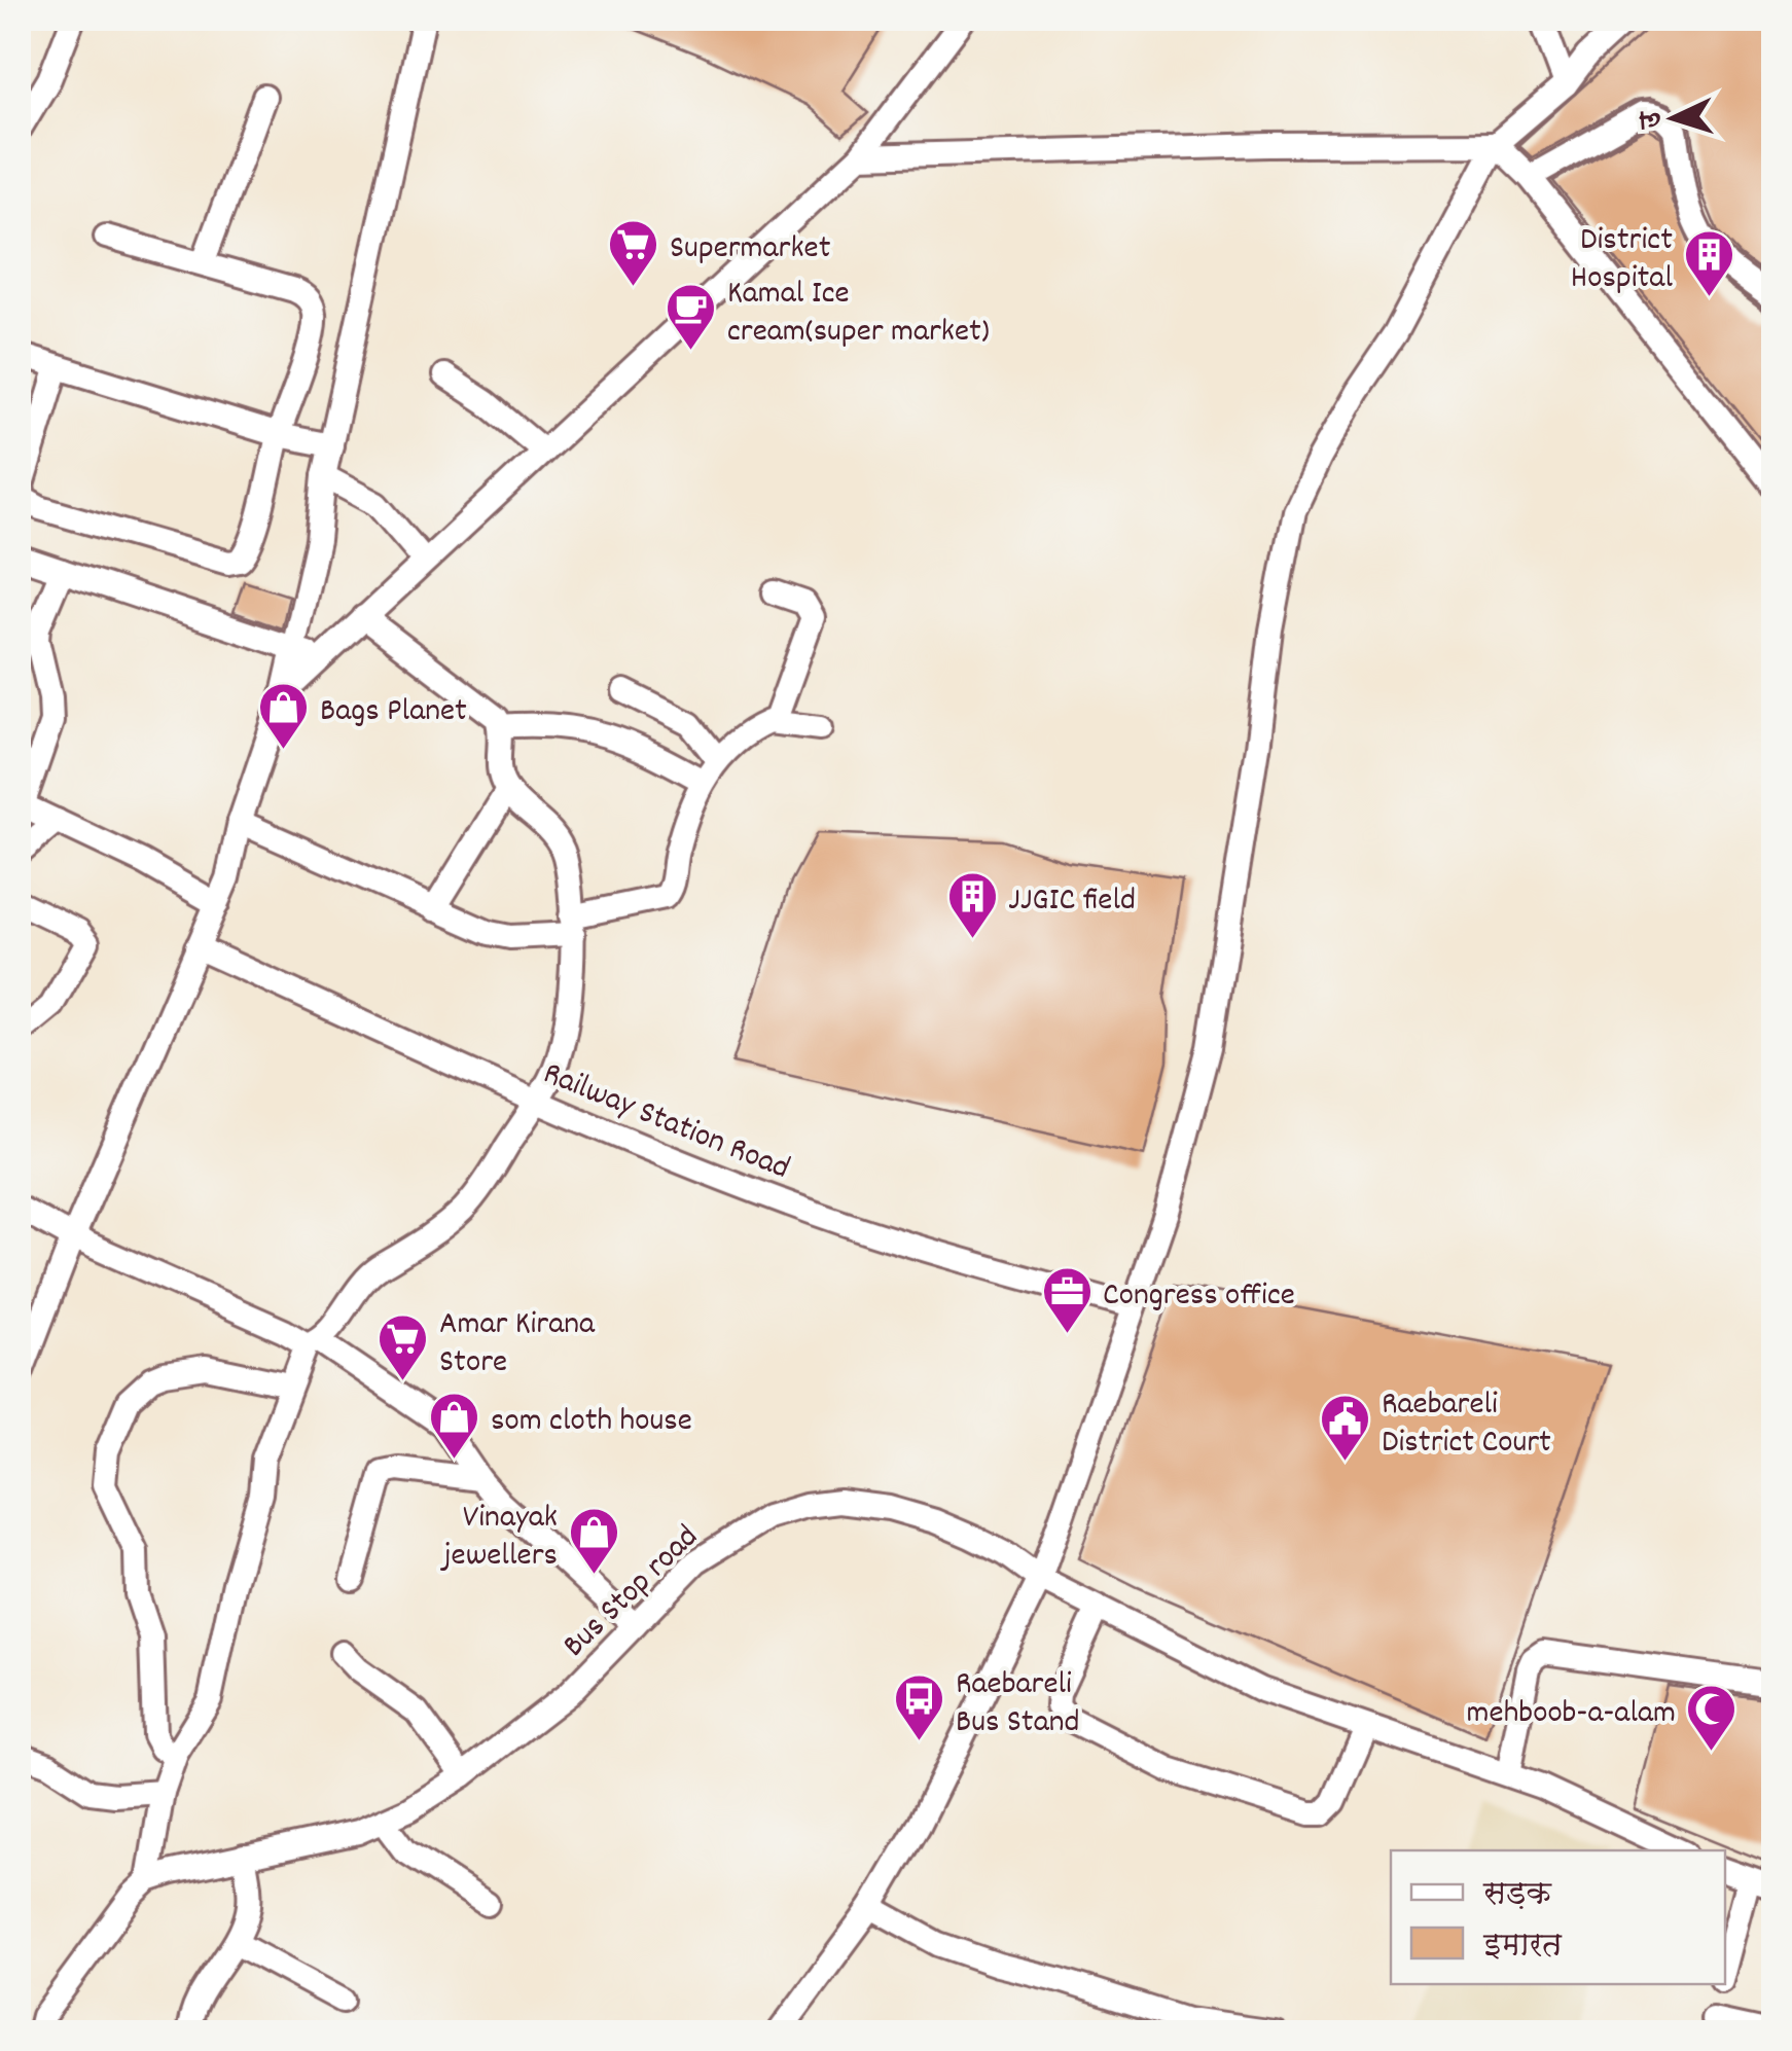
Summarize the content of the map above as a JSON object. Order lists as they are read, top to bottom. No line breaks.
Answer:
{"streets":{"street":["Railway Station Road","Bus Stop road"]},"places":{"supermarket":["Supermarket","Amar Kirana Store"],"building":["District Hospital","JJGIC field"],"cafe":["Kamal Ice cream(super market)"],"shop":["Bags Planet","som cloth house","Vinayak jewellers"],"office":["Congress office"],"public building":["Raebareli District Court"],"bus stop":["Raebareli Bus Stand"],"mosque":["mehboob-a-alam"]},"legend":["सड़क","इमारत"],"north":"left"}
